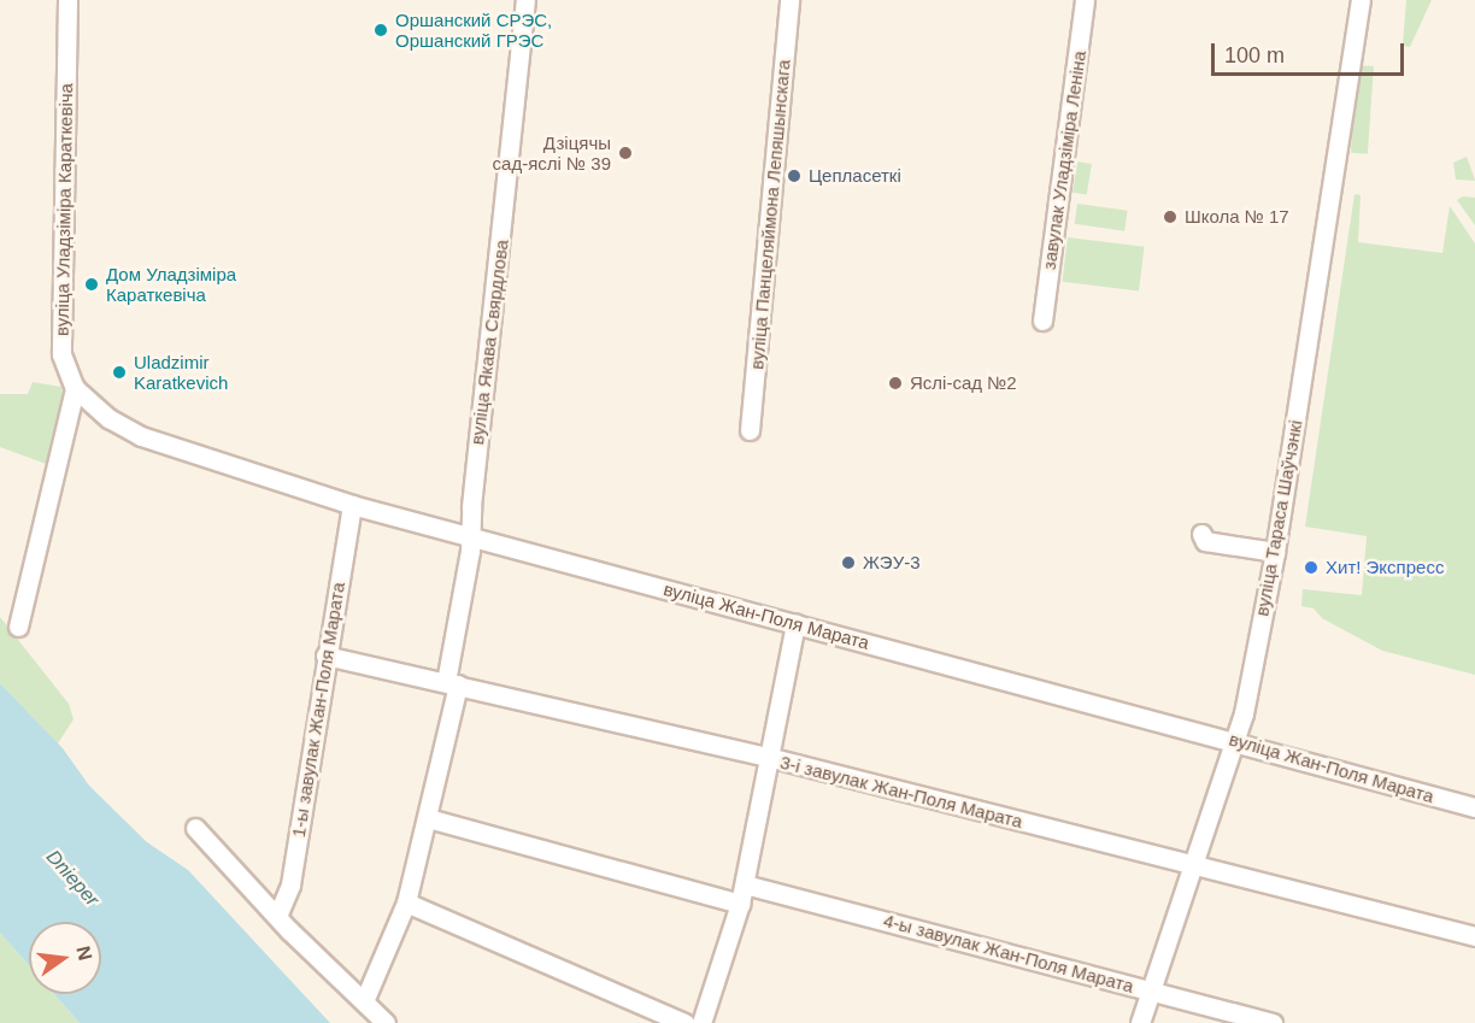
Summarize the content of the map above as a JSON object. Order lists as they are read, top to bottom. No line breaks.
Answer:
{"streets":{"street":["завулак Уладзіміра Леніна","вуліца Уладзіміра Караткевіча","вуліца Панцеляймона Лепяшынскага","вуліца Якава Свярдлова","вуліца Тараса Шаўчэнкі","вуліца Жан-Поля Марата","1-ы завулак Жан-Поля Марата","3-і завулак Жан-Поля Марата","4-ы завулак Жан-Поля Марата"]},"crossings":[["вуліца Уладзіміра Караткевіча","вуліца Жан-Поля Марата"],["вуліца Якава Свярдлова","вуліца Жан-Поля Марата"],["вуліца Якава Свярдлова","3-і завулак Жан-Поля Марата"],["вуліца Тараса Шаўчэнкі","вуліца Жан-Поля Марата"],["вуліца Тараса Шаўчэнкі","3-і завулак Жан-Поля Марата"],["вуліца Тараса Шаўчэнкі","4-ы завулак Жан-Поля Марата"],["вуліца Жан-Поля Марата","1-ы завулак Жан-Поля Марата"],["1-ы завулак Жан-Поля Марата","3-і завулак Жан-Поля Марата"]],"water":["Dnieper"],"places":["Оршанский СРЭС, Оршанский ГРЭС","Дзіцячы сад-яслі № 39","Цепласеткі","Школа № 17","Дом Уладзіміра Караткевіча","Uladzimir Karatkevich","Яслі-сад №2","ЖЭУ-3","Хит! Экспресс"],"scale_bar":"100 m","north":"right"}
